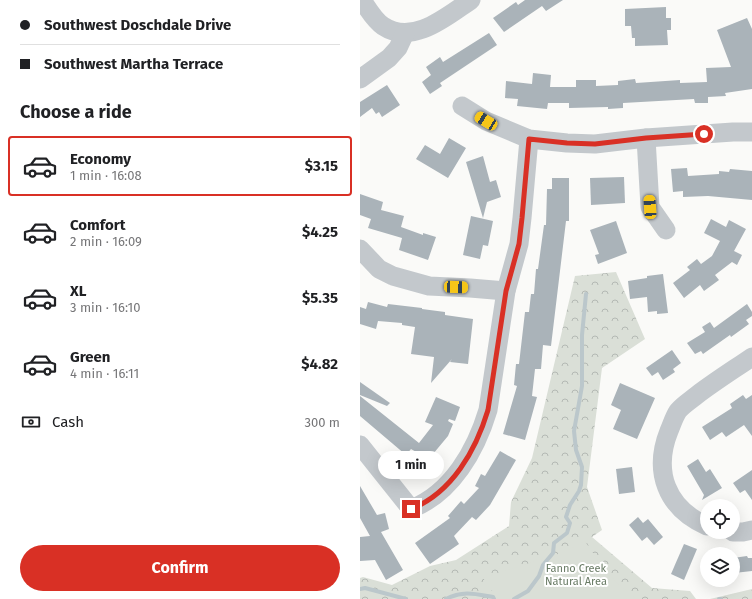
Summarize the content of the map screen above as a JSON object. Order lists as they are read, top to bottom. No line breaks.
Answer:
{"parks":["Fanno Creek Natural Area"],"page":{"banner":["Southwest Doschdale Drive","Southwest Martha Terrace"],"heading":"Choose a ride","list":[{"name":"Economy","note":"1 min · 16:08","value":"$3.15"},{"name":"Comfort","note":"2 min · 16:09","value":"$4.25"},{"name":"XL","note":"3 min · 16:10","value":"$5.35"},{"name":"Green","note":"4 min · 16:11","value":"$4.82"}],"pay":["Cash","300 m"],"bubble":"1 min","buttons":"Confirm"}}
